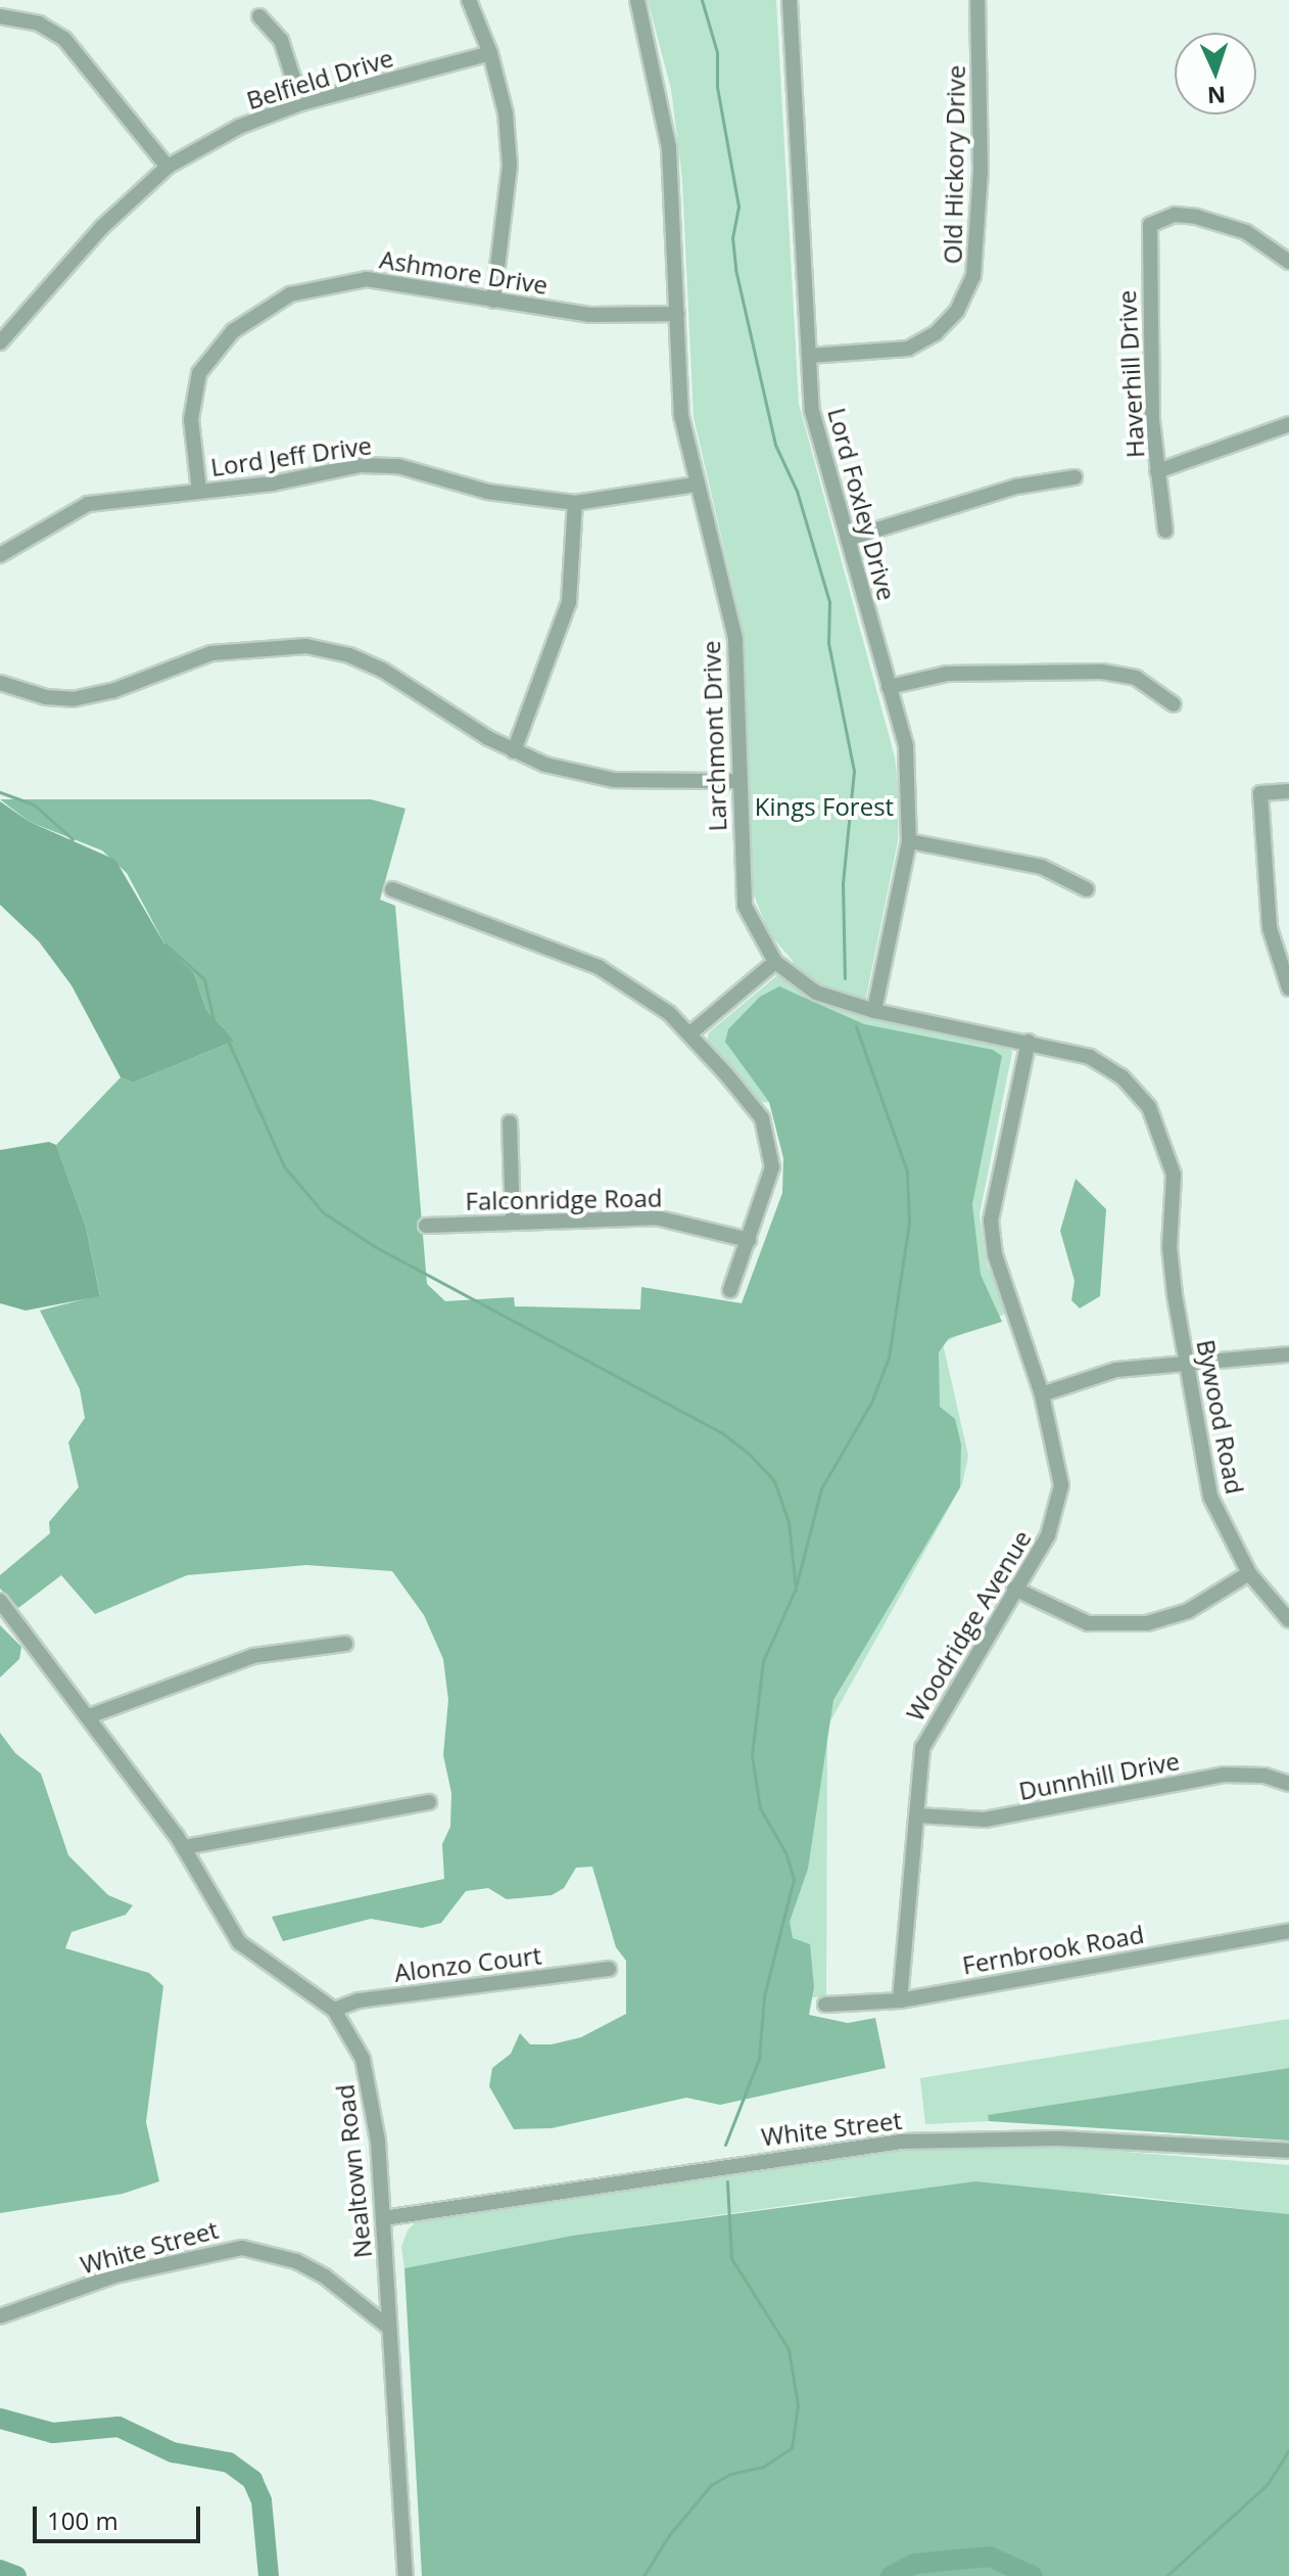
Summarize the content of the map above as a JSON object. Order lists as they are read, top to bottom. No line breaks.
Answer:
{"streets":{"street":["Belfield Drive","Old Hickory Drive","Ashmore Drive","Haverhill Drive","Lord Jeff Drive","Lord Foxley Drive","Larchmont Drive","Falconridge Road","Bywood Road","Woodridge Avenue","Dunnhill Drive","Fernbrook Road","Alonzo Court","White Street","Nealtown Road"]},"crossings":[["Old Hickory Drive","Lord Foxley Drive"],["Ashmore Drive","Lord Jeff Drive"],["Ashmore Drive","Larchmont Drive"],["Lord Jeff Drive","Larchmont Drive"],["Lord Foxley Drive","Larchmont Drive"],["Larchmont Drive","Bywood Road"],["Larchmont Drive","Woodridge Avenue"],["Woodridge Avenue","Dunnhill Drive"],["Woodridge Avenue","Fernbrook Road"],["Alonzo Court","Nealtown Road"],["White Street","Nealtown Road"]],"parks":["Kings Forest"],"scale_bar":"100 m","north":"bottom"}
